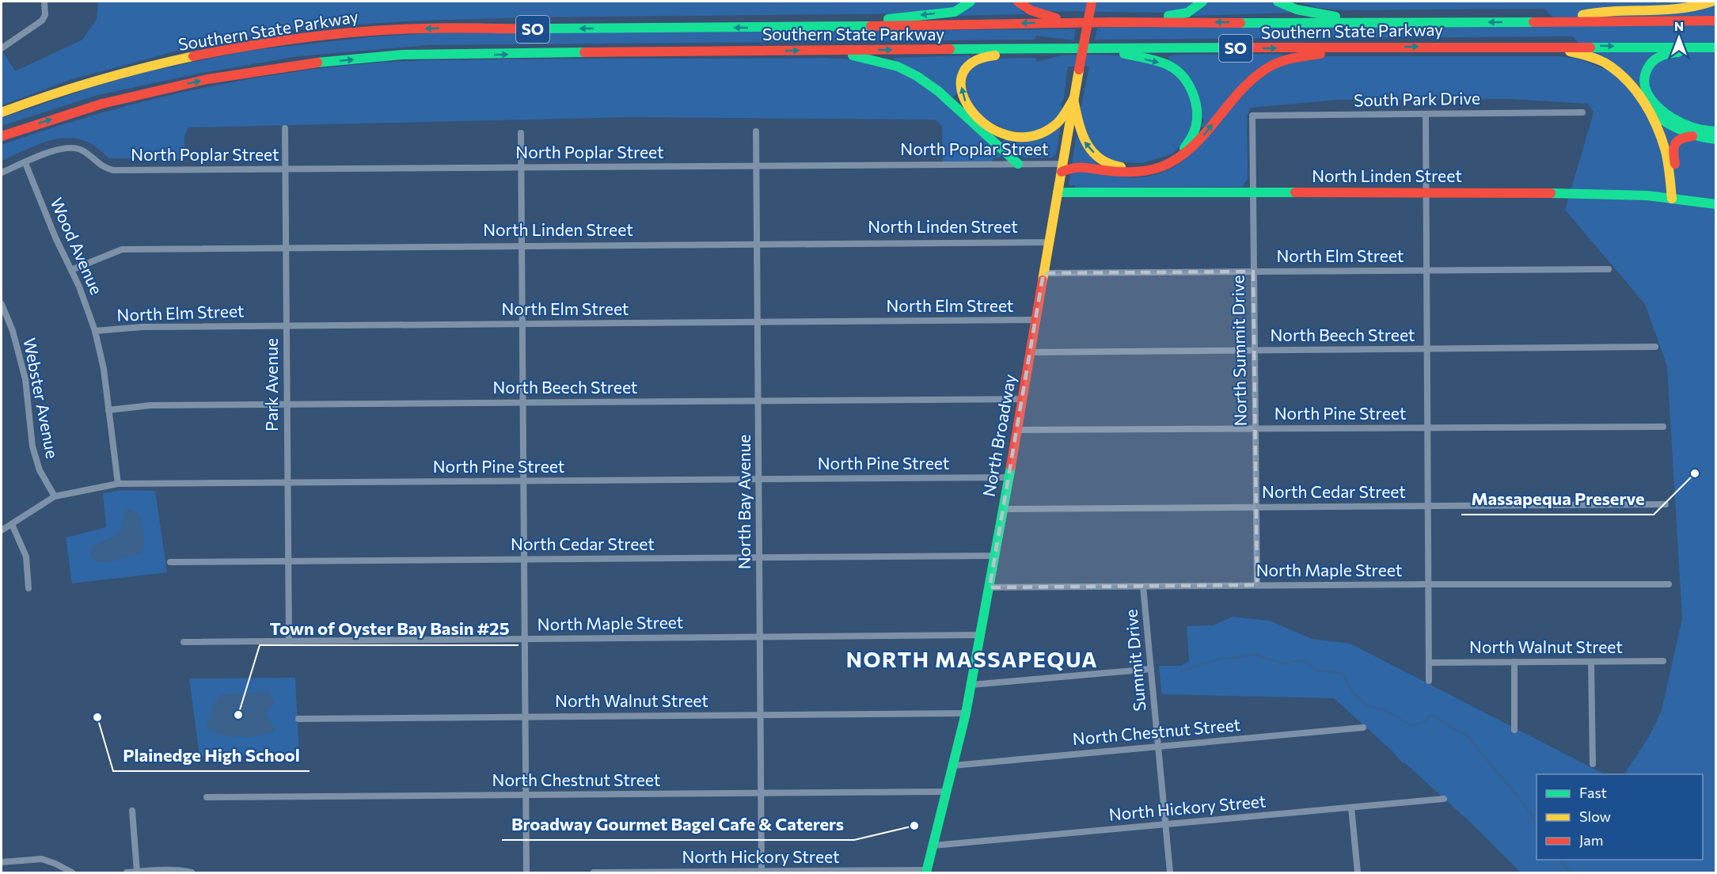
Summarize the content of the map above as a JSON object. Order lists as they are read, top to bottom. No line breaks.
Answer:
{"streets":{"main road":["SO","Southern State Parkway","North Linden Street","North Broadway"],"street":["South Park Drive","North Poplar Street","Wood Avenue","North Elm Street","North Beech Street","North Summit Drive","Park Avenue","Webster Avenue","North Pine Street","North Cedar Street","North Bay Avenue","North Maple Street","North Walnut Street","Summit Drive","North Chestnut Street","North Hickory Street"]},"crossings":[["South Park Drive","North Summit Drive"],["North Poplar Street","Wood Avenue"],["North Poplar Street","Park Avenue"],["North Poplar Street","North Broadway"],["North Poplar Street","North Bay Avenue"],["North Linden Street","Wood Avenue"],["North Linden Street","North Summit Drive"],["North Linden Street","Park Avenue"],["North Linden Street","North Broadway"],["North Linden Street","North Bay Avenue"],["Wood Avenue","North Elm Street"],["Wood Avenue","North Beech Street"],["Wood Avenue","North Pine Street"],["North Elm Street","North Summit Drive"],["North Elm Street","Park Avenue"],["North Elm Street","North Broadway"],["North Elm Street","North Bay Avenue"],["North Beech Street","North Summit Drive"],["North Beech Street","Park Avenue"],["North Beech Street","North Broadway"],["North Beech Street","North Bay Avenue"],["North Summit Drive","North Pine Street"],["North Summit Drive","North Cedar Street"],["North Summit Drive","North Maple Street"],["Park Avenue","North Pine Street"],["Park Avenue","North Cedar Street"],["Park Avenue","North Maple Street"],["Webster Avenue","North Pine Street"],["North Pine Street","North Broadway"],["North Pine Street","North Bay Avenue"],["North Broadway","North Cedar Street"],["North Broadway","North Maple Street"],["North Broadway","North Walnut Street"],["North Broadway","North Chestnut Street"],["North Broadway","North Hickory Street"],["North Cedar Street","North Bay Avenue"],["North Bay Avenue","North Maple Street"],["North Bay Avenue","North Walnut Street"],["North Bay Avenue","North Chestnut Street"],["North Bay Avenue","North Hickory Street"],["North Maple Street","Summit Drive"],["Summit Drive","North Chestnut Street"],["Summit Drive","North Hickory Street"]],"districts":["NORTH MASSAPEQUA"],"places":["Massapequa Preserve","Town of Oyster Bay Basin #25","Plainedge High School","Broadway Gourmet Bagel Cafe & Caterers"],"legend":["Fast","Slow","Jam"],"north":"top"}
